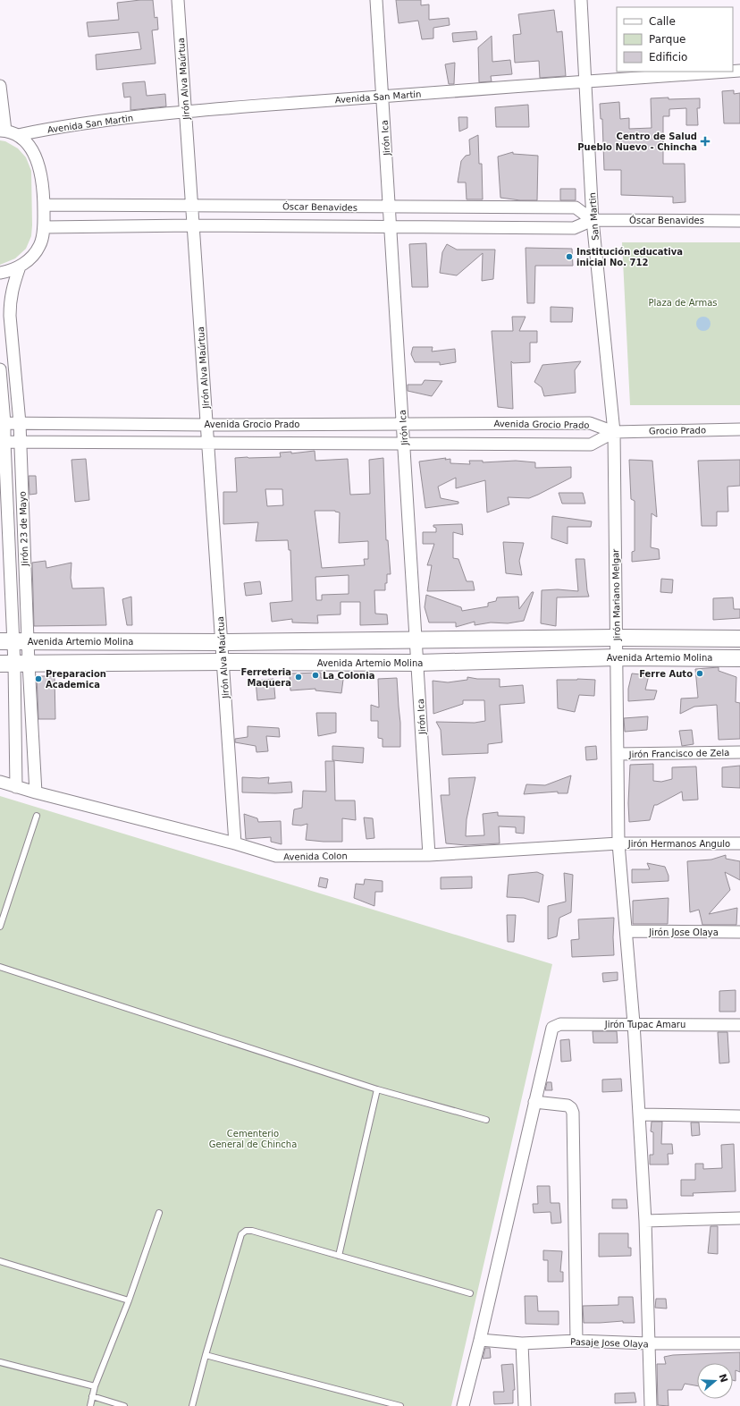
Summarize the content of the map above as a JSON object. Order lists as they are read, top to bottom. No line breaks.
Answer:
{"streets":{"street":["Jirón Alva Maúrtua","Avenida San Martin","Jirón Ica","Óscar Benavides","San Martin","Avenida Grocio Prado","Grocio Prado","Jirón 23 de Mayo","Jirón Mariano Melgar","Avenida Artemio Molina","Jirón Francisco de Zela","Jirón Hermanos Angulo","Avenida Colon","Jirón Jose Olaya","Jirón Tupac Amaru","Pasaje Jose Olaya"]},"crossings":[["Jirón Alva Maúrtua","Avenida San Martin"],["Jirón Alva Maúrtua","Óscar Benavides"],["Jirón Alva Maúrtua","Avenida Grocio Prado"],["Jirón Alva Maúrtua","Avenida Artemio Molina"],["Jirón Alva Maúrtua","Avenida Colon"],["Avenida San Martin","Jirón Ica"],["Avenida San Martin","San Martin"],["Jirón Ica","Óscar Benavides"],["Jirón Ica","Avenida Grocio Prado"],["Jirón Ica","Avenida Artemio Molina"],["Jirón Ica","Avenida Colon"],["Óscar Benavides","San Martin"],["San Martin","Avenida Grocio Prado"],["San Martin","Grocio Prado"],["San Martin","Jirón Mariano Melgar"],["Avenida Grocio Prado","Grocio Prado"],["Avenida Grocio Prado","Jirón 23 de Mayo"],["Avenida Grocio Prado","Jirón Mariano Melgar"],["Grocio Prado","Jirón Mariano Melgar"],["Jirón 23 de Mayo","Avenida Artemio Molina"],["Jirón 23 de Mayo","Avenida Colon"],["Jirón Mariano Melgar","Avenida Artemio Molina"],["Jirón Mariano Melgar","Jirón Francisco de Zela"],["Jirón Mariano Melgar","Jirón Hermanos Angulo"],["Jirón Mariano Melgar","Avenida Colon"],["Jirón Mariano Melgar","Jirón Jose Olaya"],["Jirón Mariano Melgar","Jirón Tupac Amaru"],["Jirón Mariano Melgar","Pasaje Jose Olaya"],["Jirón Hermanos Angulo","Avenida Colon"]],"parks":["Plaza de Armas","Cementerio General de Chincha"],"places":{"health":["Centro de Salud Pueblo Nuevo - Chincha"],"other":["Institución educativa inicial No. 712","Ferre Auto","La Colonia","Ferreteria Maquera","Preparacion Academica"]},"legend":["Calle","Parque","Edificio"],"north":"right"}
